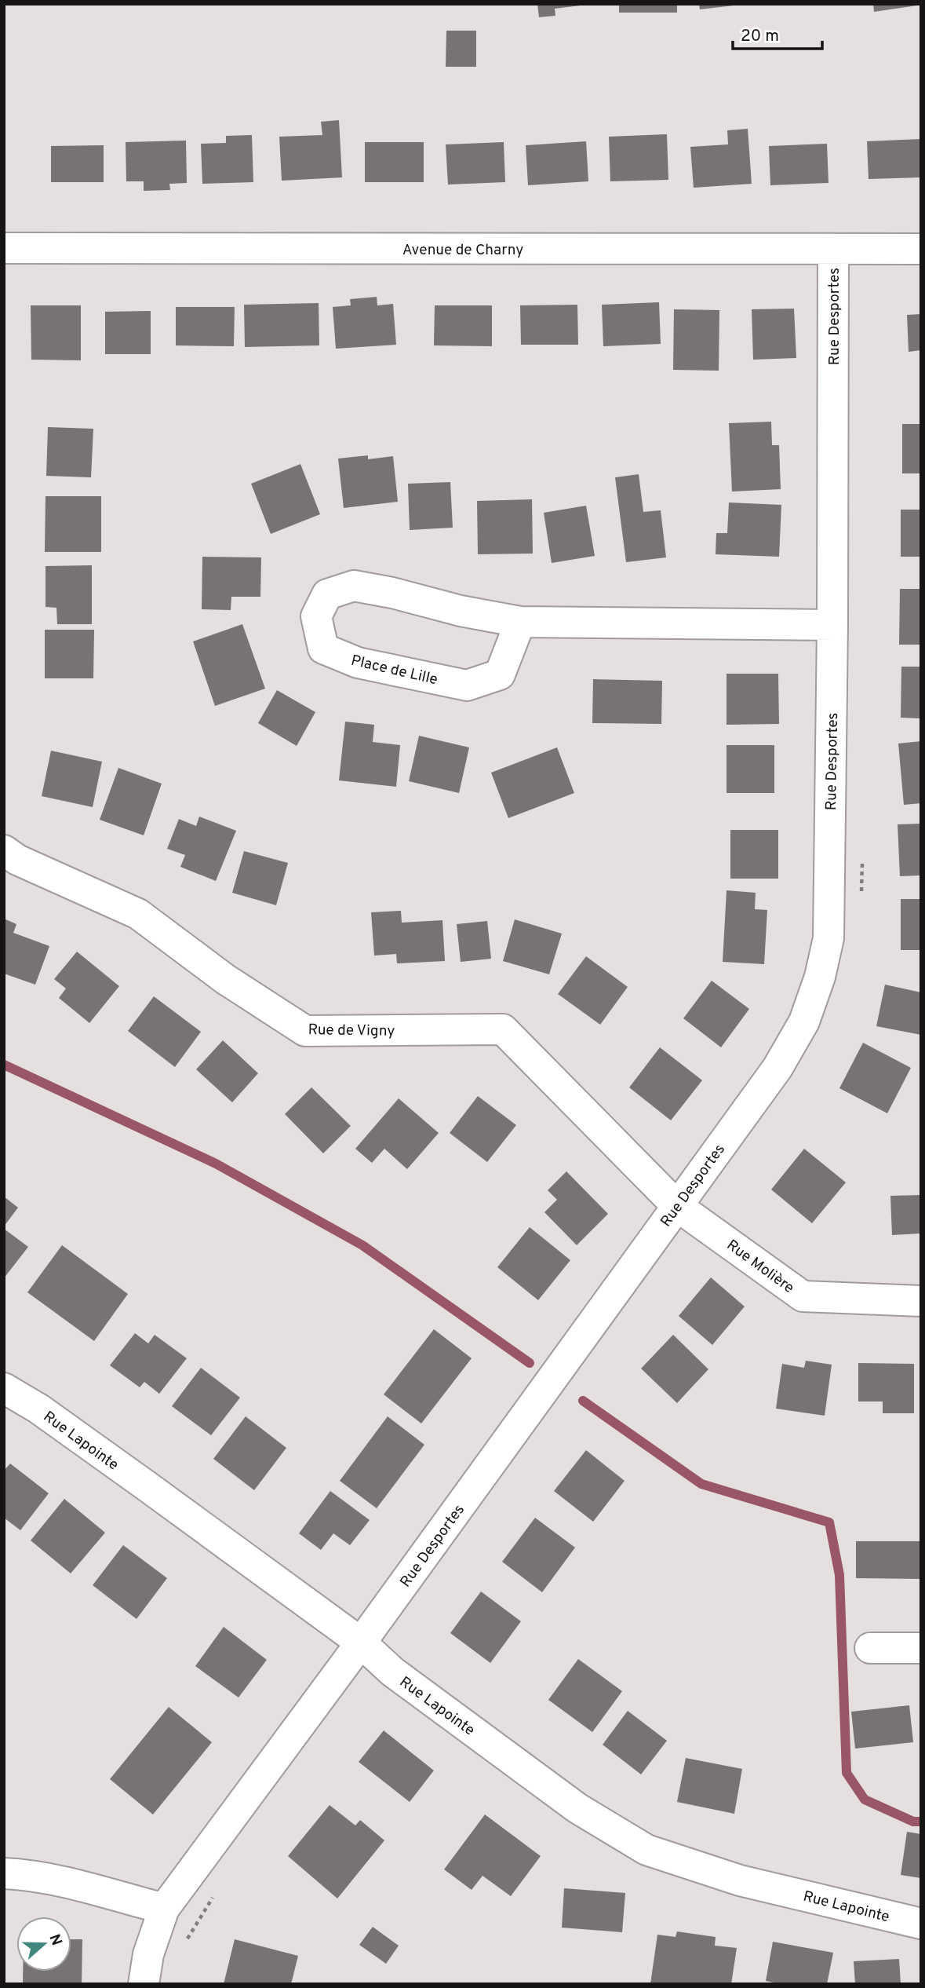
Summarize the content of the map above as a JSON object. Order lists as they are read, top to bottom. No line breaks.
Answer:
{"streets":{"street":["Avenue de Charny","Rue Desportes","Place de Lille","Rue de Vigny","Rue Molière","Rue Lapointe"]},"crossings":[["Avenue de Charny","Rue Desportes"],["Rue Desportes","Place de Lille"],["Rue Desportes","Rue de Vigny"],["Rue Desportes","Rue Molière"],["Rue Desportes","Rue Lapointe"],["Rue de Vigny","Rue Molière"]],"scale_bar":"20 m","north":"right"}
